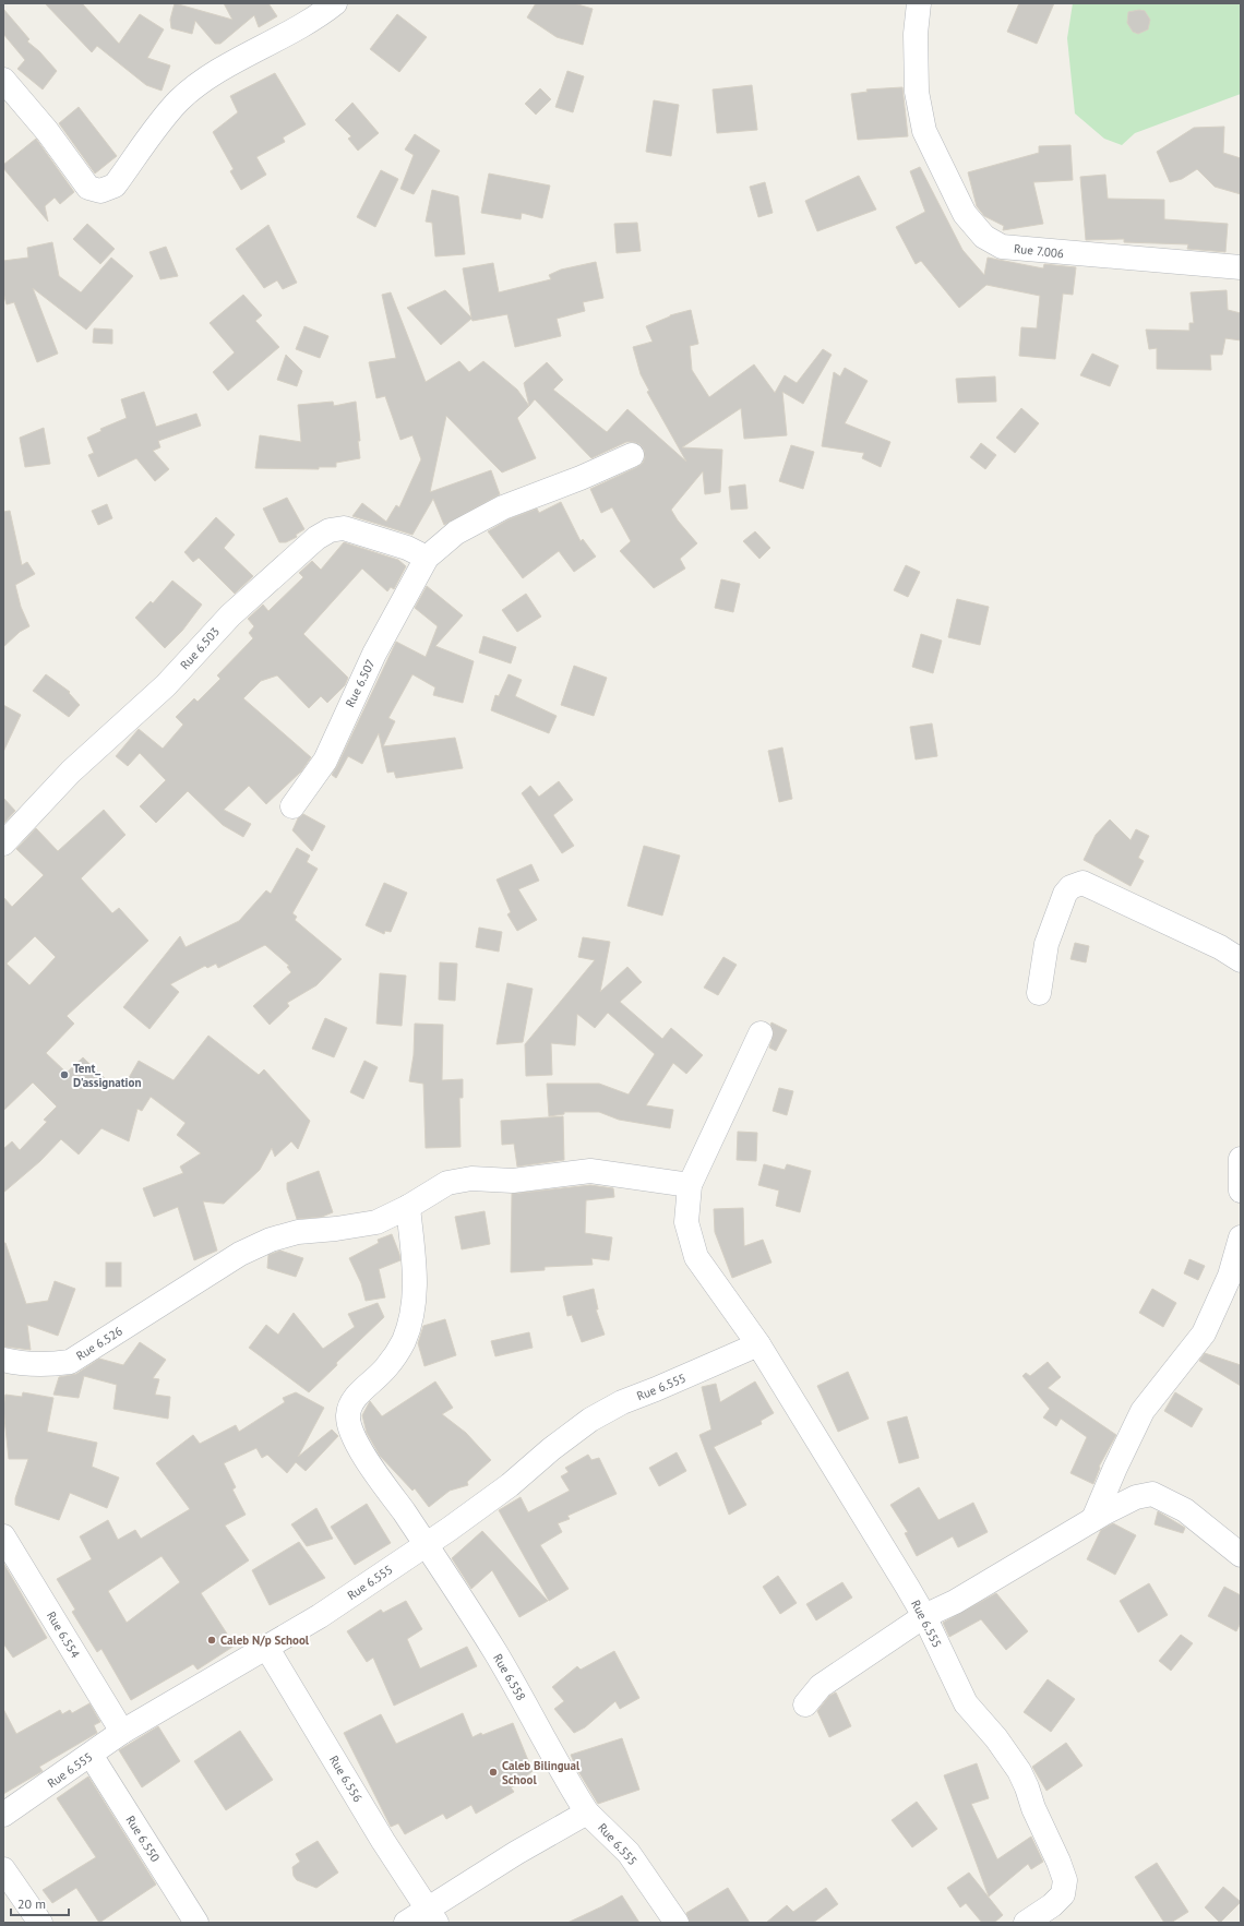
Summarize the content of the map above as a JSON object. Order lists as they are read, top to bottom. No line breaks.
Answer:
{"streets":{"street":["Rue 7.006","Rue 6.503","Rue 6.507","Rue 6.526","Rue 6.555","Rue 6.554","Rue 6.558","Rue 6.556","Rue 6.550"]},"crossings":[["Rue 6.503","Rue 6.507"],["Rue 6.526","Rue 6.558"],["Rue 6.555","Rue 6.554"],["Rue 6.555","Rue 6.558"],["Rue 6.555","Rue 6.556"],["Rue 6.555","Rue 6.550"]],"places":["Tent_ D'assignation","Caleb N/p School","Caleb Bilingual School"],"scale_bar":"20 m"}
